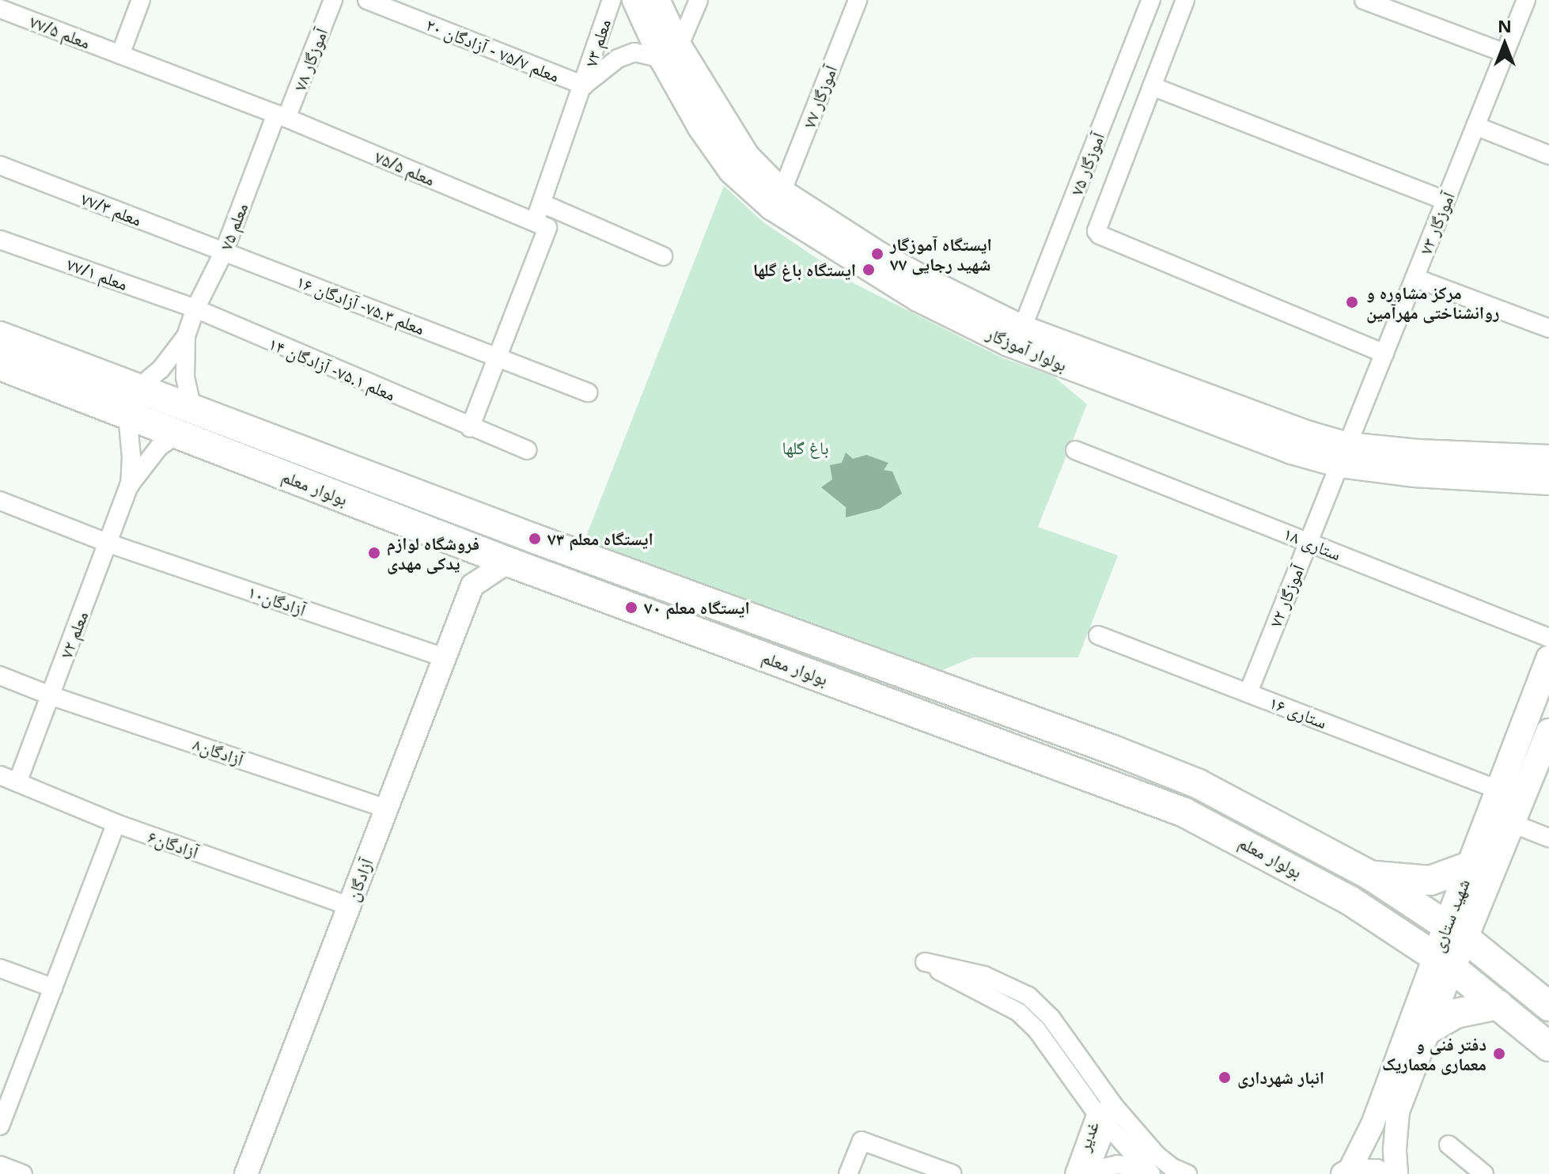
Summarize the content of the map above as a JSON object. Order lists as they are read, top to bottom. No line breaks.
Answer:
{"streets":{"main road":["بولوار آموزگار","بولوار معلم","شهید ستاری"],"street":["معلم ۷۷/۵","معلم ۷۳","معلم ۷۵/۷ - آزادگان ۲۰","آموزگار ۷۸","۷۷ آموزگار","آموزگار ۷۵","معلم ۷۵/۵","معلم ۷۷/۳","۷۳ آموزگار","معلم ۷۵","معلم ۷۷/۱","معلم ۷۵.۳- آزادگان ۱۶","معلم ۷۵.۱- آزادگان ۱۴","ستاری ۱۸","۷۲ آموزگار","آزادگان۱۰","معلم ۷۲","ستاری ۱۶","آزادگان۸","آزادگان۶","آزادگان","غدیر"]},"crossings":[["معلم ۷۷/۵","آموزگار ۷۸"],["معلم ۷۷/۵","معلم ۷۵/۵"],["معلم ۷۷/۵","معلم ۷۵"],["معلم ۷۳","معلم ۷۵/۷ - آزادگان ۲۰"],["معلم ۷۳","معلم ۷۵/۵"],["آموزگار ۷۸","معلم ۷۵/۵"],["آموزگار ۷۸","معلم ۷۵"],["۷۷ آموزگار","بولوار آموزگار"],["آموزگار ۷۵","بولوار آموزگار"],["معلم ۷۵/۵","معلم ۷۵"],["معلم ۷۷/۳","معلم ۷۵"],["معلم ۷۷/۳","معلم ۷۵.۳- آزادگان ۱۶"],["۷۳ آموزگار","بولوار آموزگار"],["۷۳ آموزگار","۷۲ آموزگار"],["معلم ۷۵","معلم ۷۷/۱"],["معلم ۷۵","معلم ۷۵.۳- آزادگان ۱۶"],["معلم ۷۵","معلم ۷۵.۱- آزادگان ۱۴"],["معلم ۷۷/۱","معلم ۷۵.۱- آزادگان ۱۴"],["بولوار آموزگار","۷۲ آموزگار"],["بولوار معلم","شهید ستاری"],["ستاری ۱۸","۷۲ آموزگار"],["۷۲ آموزگار","ستاری ۱۶"],["آزادگان۱۰","معلم ۷۲"],["آزادگان۱۰","آزادگان"],["معلم ۷۲","آزادگان۸"],["معلم ۷۲","آزادگان۶"],["ستاری ۱۶","شهید ستاری"],["آزادگان۸","آزادگان"],["آزادگان۶","آزادگان"]],"parks":["باغ گلها"],"places":["ایستگاه آموزگار شهید رجایی ۷۷","ایستگاه باغ گلها","مرکز مشاوره و روانشناختی مهرآمین","ایستگاه معلم ۷۳","فروشگاه لوازم یدکی مهدی","ایستگاه معلم ۷۰","دفتر فنی و معماری معماریک","انبار شهرداری"],"north":"top"}
